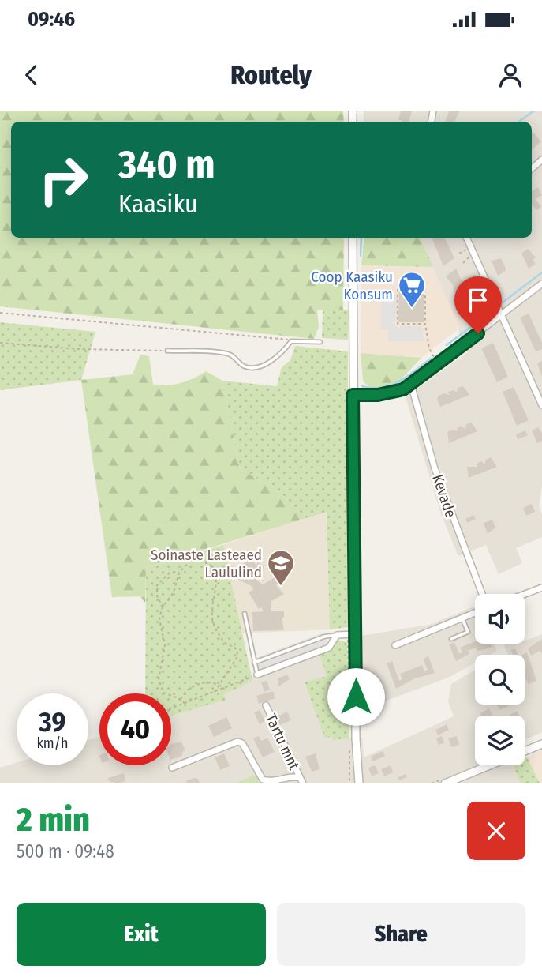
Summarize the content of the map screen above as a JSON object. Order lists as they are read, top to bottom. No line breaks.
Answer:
{"streets":{"street":["Kevade","Tartu mnt"]},"places":{"supermarket":["Coop Kaasiku Konsum"],"school or university":["Soinaste Lasteaed Laululind"]},"page":{"status":"09:46","header":"Routely","turn":["340 m","Kaasiku"],"speed":"39 km/h","limit":"40","heading":["2 min","500 m · 09:48"],"buttons":["Exit","Share"]}}
